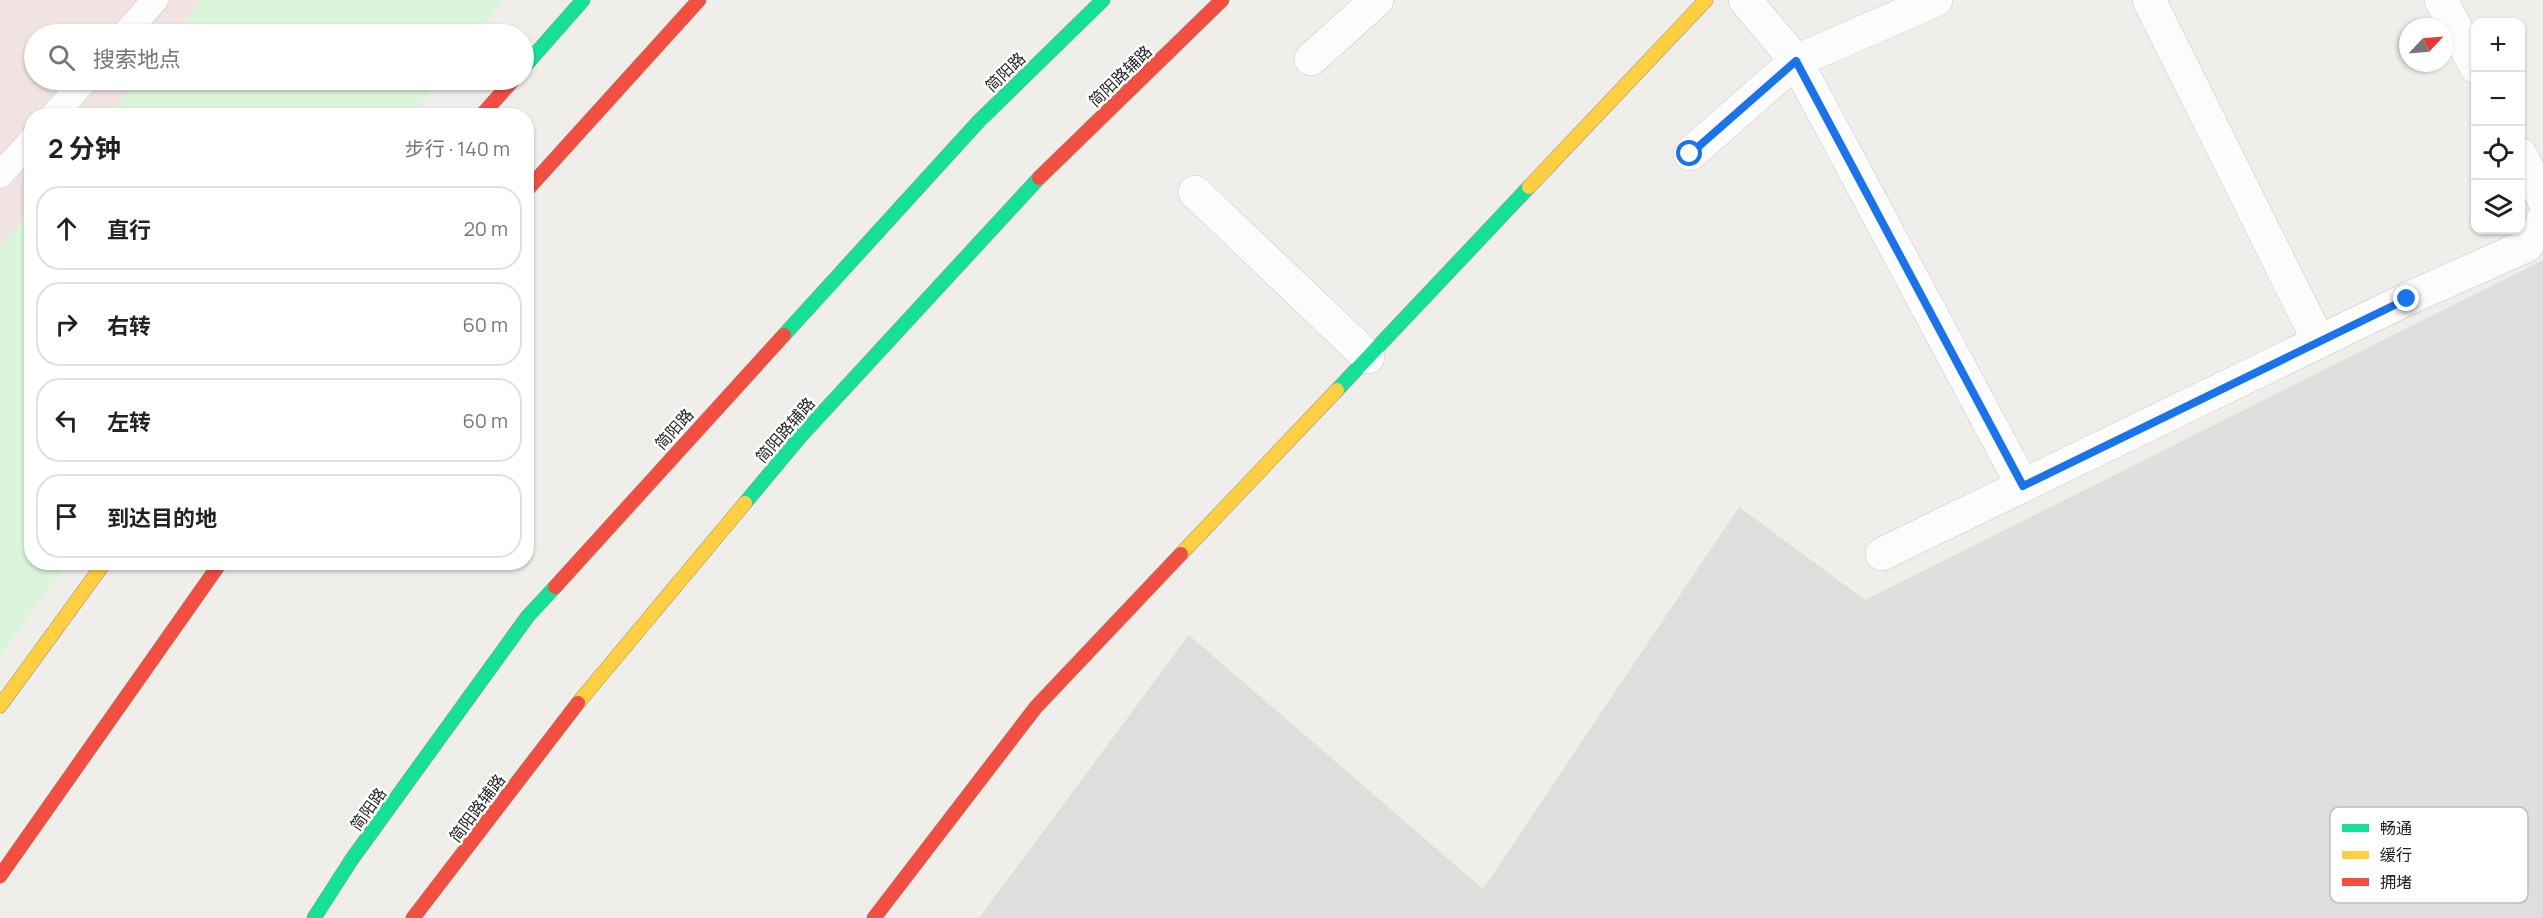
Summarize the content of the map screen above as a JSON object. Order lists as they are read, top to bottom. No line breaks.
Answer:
{"streets":{"main road":["简阳路","简阳路辅路"]},"legend":["畅通","缓行","拥堵"],"north":"top right","page":{"map_buttons":["+","−"],"search":"搜索地点","heading":["2 分钟","步行 · 140 m"],"list":[["直行","20 m"],["右转","60 m"],["左转","60 m"],"到达目的地"]}}
